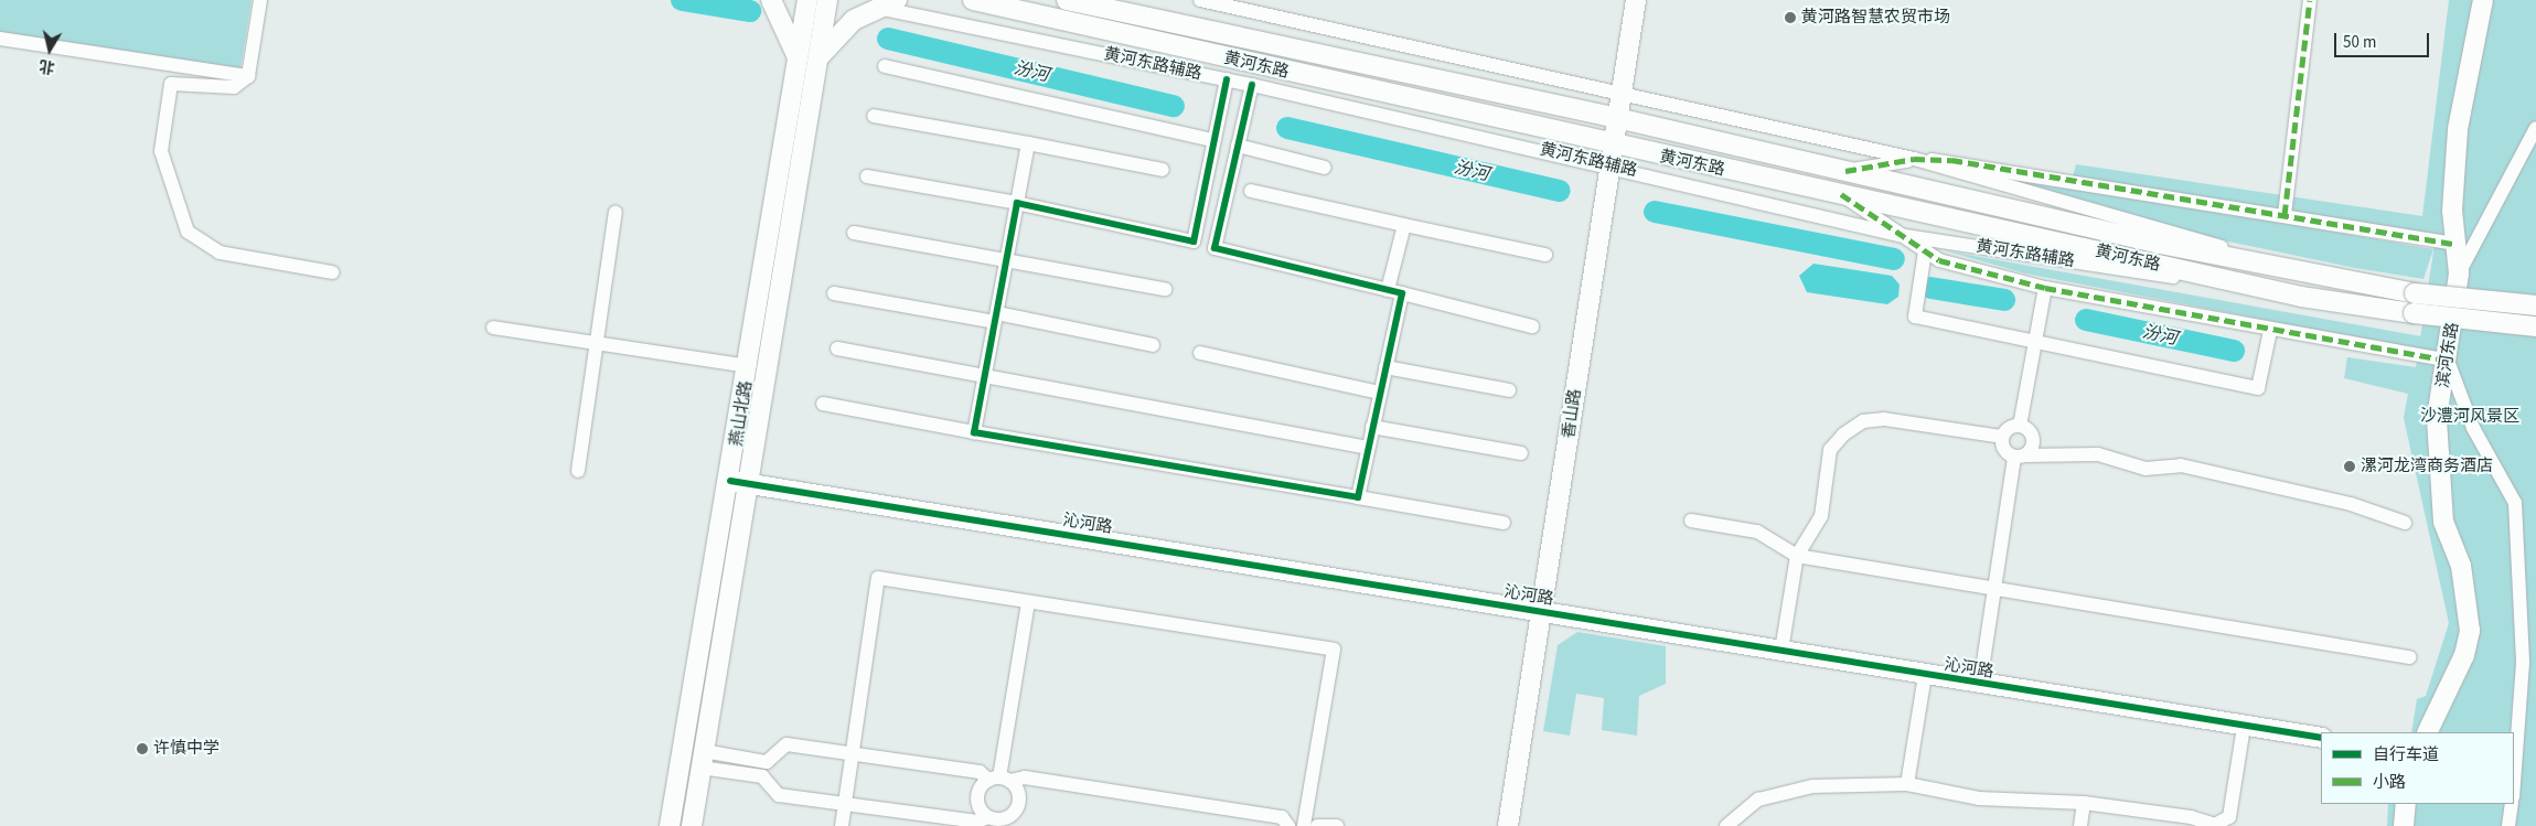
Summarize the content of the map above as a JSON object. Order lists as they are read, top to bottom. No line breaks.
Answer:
{"streets":{"street":["黄河东路辅路","黄河东路","滨河东路","燕山北路","香山路","沁河路"]},"crossings":[["黄河东路辅路","黄河东路"],["黄河东路辅路","香山路"],["黄河东路","香山路"],["燕山北路","沁河路"],["香山路","沁河路"]],"water":["汾河"],"parks":["沙澧河风景区"],"places":["黄河路智慧农贸市场","漯河龙湾商务酒店","许慎中学"],"legend":["自行车道","小路"],"scale_bar":"50 m","north":"bottom"}
